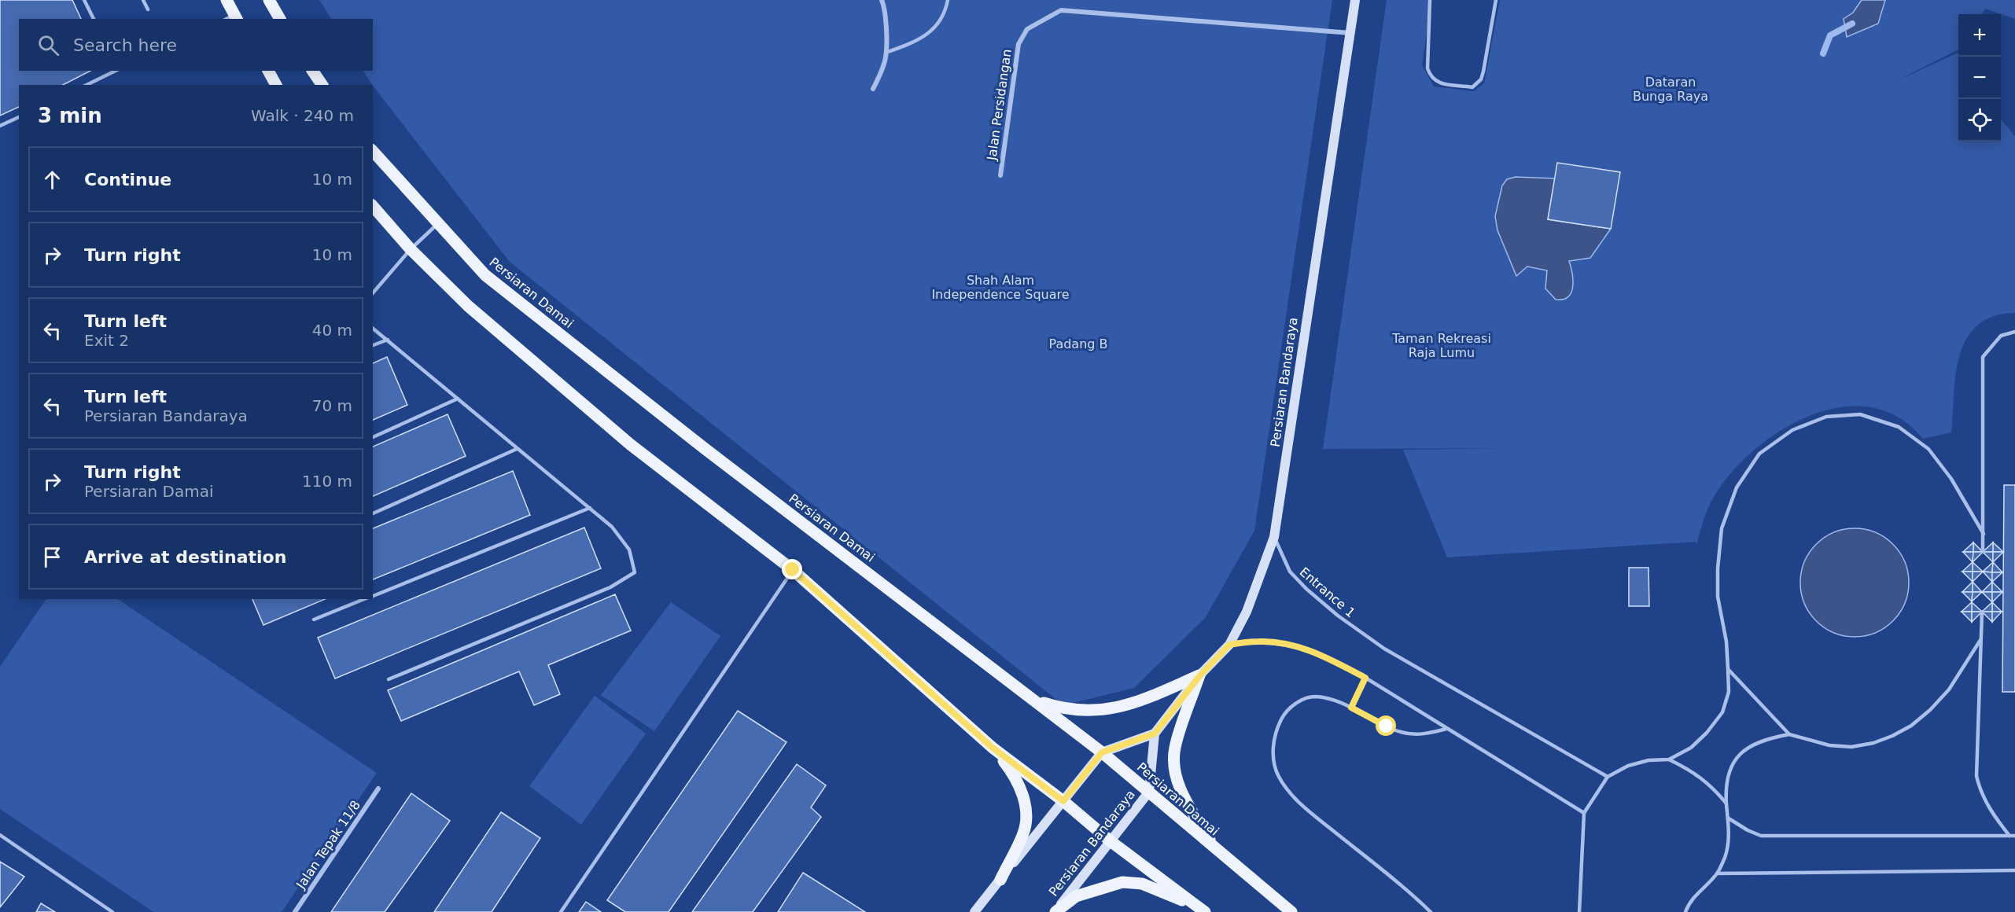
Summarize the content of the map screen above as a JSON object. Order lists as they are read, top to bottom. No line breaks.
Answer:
{"streets":{"main road":["Persiaran Damai","Persiaran Bandaraya"],"street":["Jalan Persidangan","Jalan Tepak 11/8"],"lane":["Entrance 1"]},"crossings":[["Jalan Persidangan","Persiaran Bandaraya"],["Persiaran Damai","Persiaran Bandaraya"],["Persiaran Bandaraya","Entrance 1"]],"parks":["Dataran Bunga Raya","Shah Alam Independence Square","Taman Rekreasi Raja Lumu","Padang B"],"page":{"map_buttons":["+","−"],"search":"Search here","heading":["3 min","Walk · 240 m"],"list":[["Continue","10 m"],["Turn right","10 m"],["Turn left","Exit 2","40 m"],["Turn left","Persiaran Bandaraya","70 m"],["Turn right","Persiaran Damai","110 m"],"Arrive at destination"]}}
